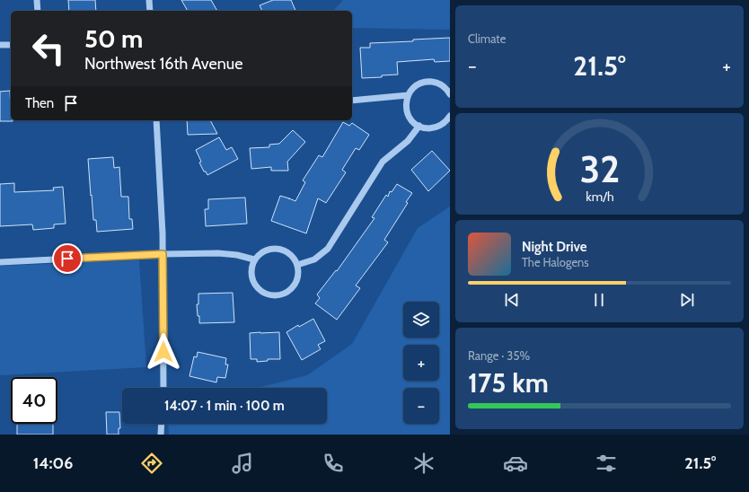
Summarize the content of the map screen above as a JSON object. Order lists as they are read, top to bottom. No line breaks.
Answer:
{"page":{"tile":["Climate",["Range · 35%","175 km"]],"turn":["50 m","Northwest 16th Avenue"],"heat":["−","21.5°","+"],"then":"Then","song":["Night Drive","The Halogens"],"map_buttons":["+","−"],"limit":"40","trip":"14:07 · 1 min · 100 m","tabs":["14:06","21.5°"],"gauge":["32","km/h"]}}
